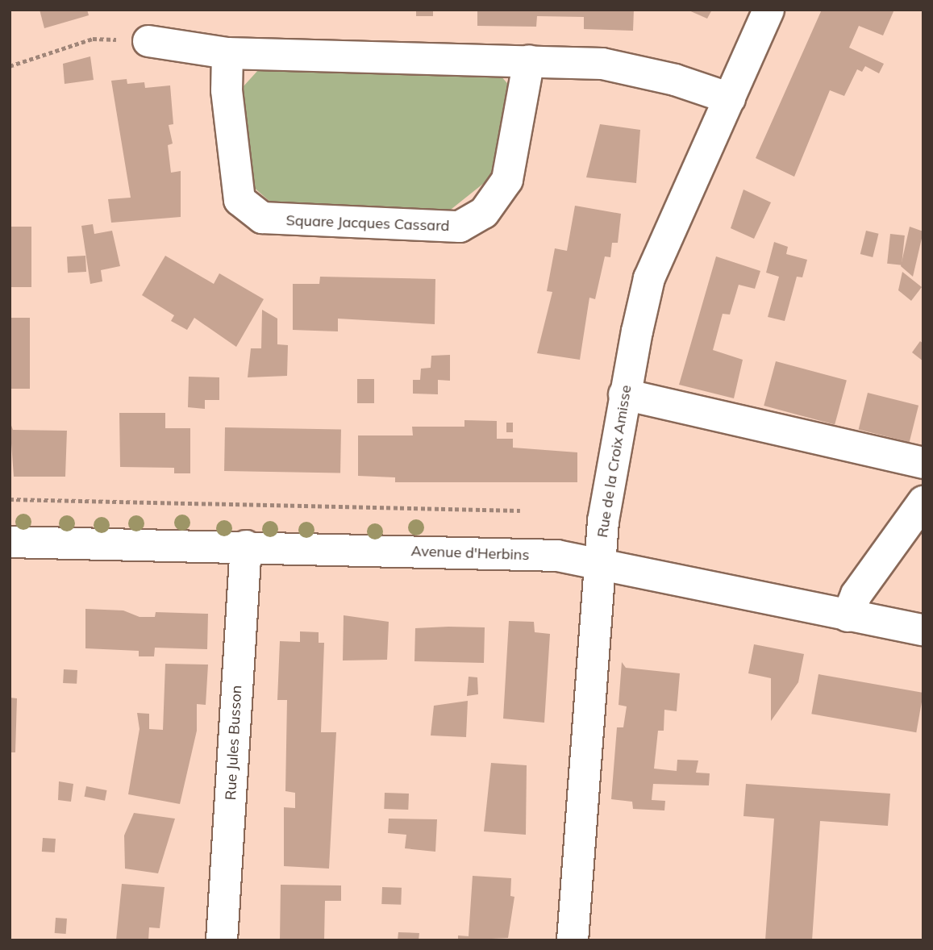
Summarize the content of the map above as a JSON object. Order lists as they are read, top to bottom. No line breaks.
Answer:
{"streets":{"street":["Square Jacques Cassard","Rue de la Croix Amisse","Avenue d'Herbins","Rue Jules Busson"]},"crossings":[["Rue de la Croix Amisse","Avenue d'Herbins"],["Avenue d'Herbins","Rue Jules Busson"]]}
